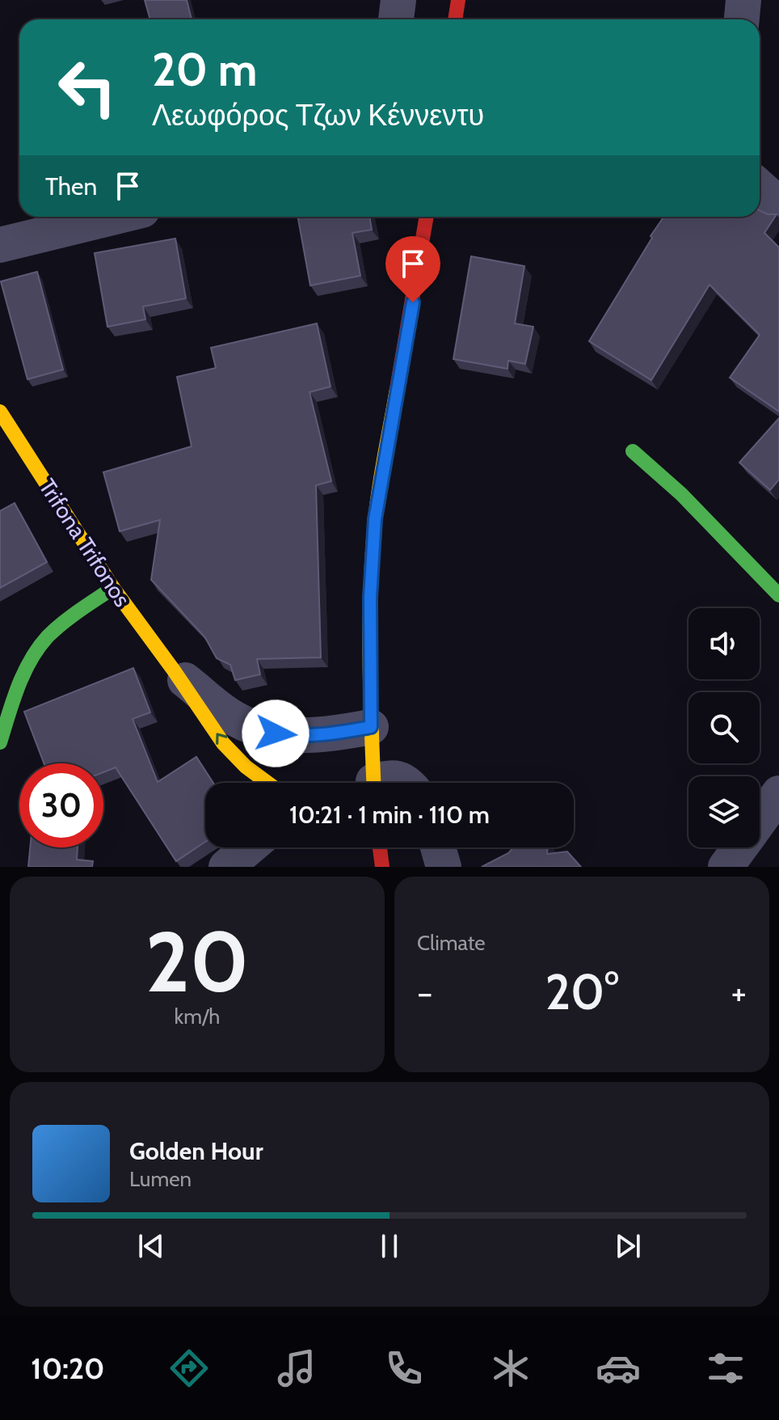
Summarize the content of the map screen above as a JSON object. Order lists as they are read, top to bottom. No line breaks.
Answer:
{"streets":{"street":["Trifona Trifonos"]},"page":{"turn":["20 m","Λεωφόρος Τζων Κέννεντυ"],"then":"Then","limit":"30","trip":"10:21 · 1 min · 110 m","tile":[["20","km/h"],"Climate"],"heat":["−","20°","+"],"song":["Golden Hour","Lumen"],"tabs":"10:20"}}
